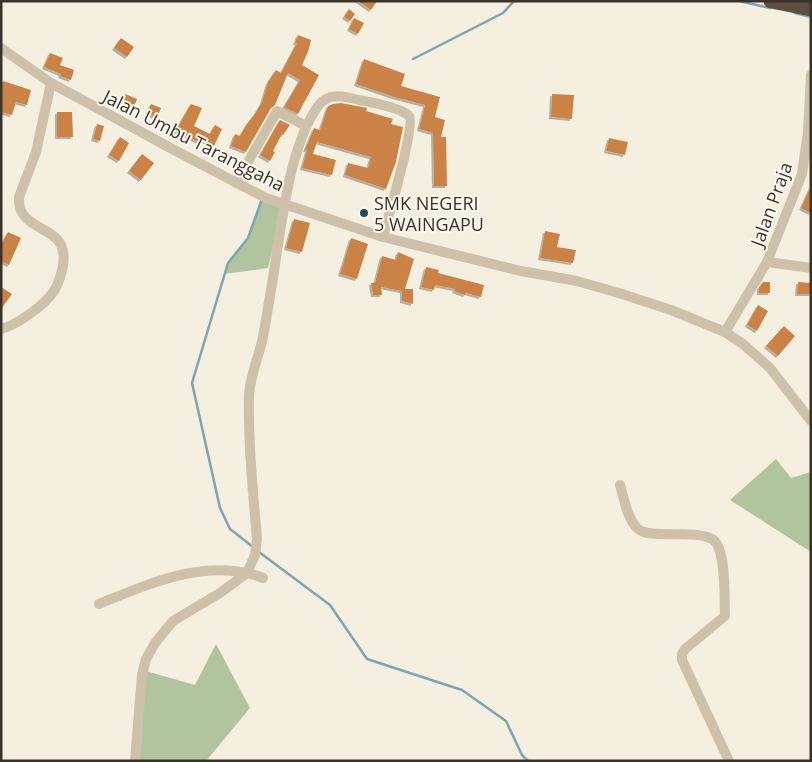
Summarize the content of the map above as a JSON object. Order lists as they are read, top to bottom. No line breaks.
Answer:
{"streets":{"street":["Jalan Umbu Taranggaha","Jalan Praja"]},"crossings":[["Jalan Umbu Taranggaha","Jalan Praja"]],"places":["SMK NEGERI 5 WAINGAPU"]}
